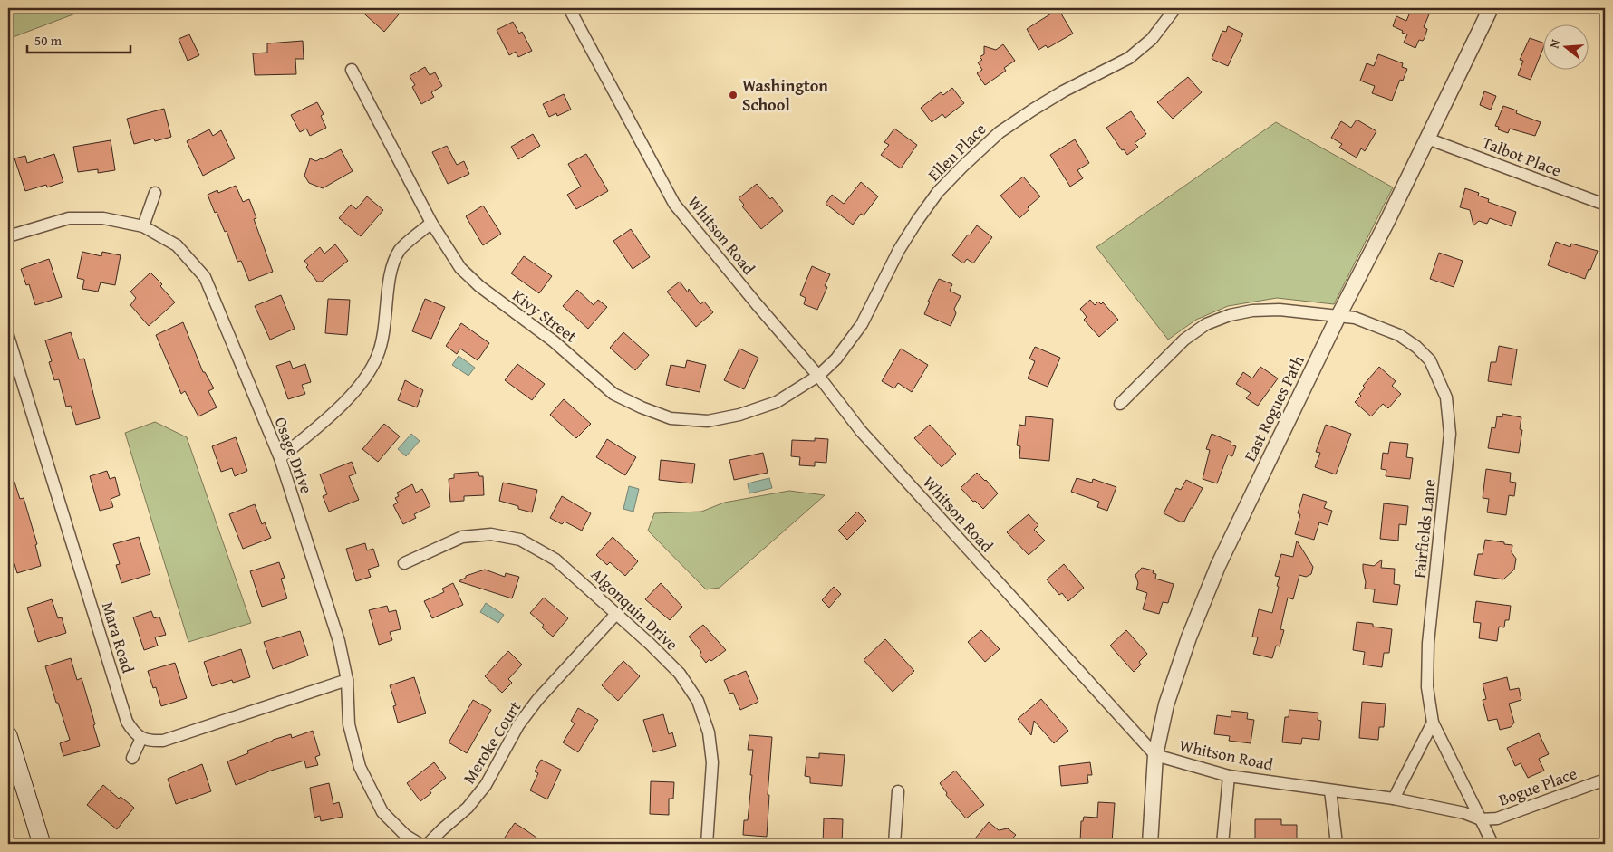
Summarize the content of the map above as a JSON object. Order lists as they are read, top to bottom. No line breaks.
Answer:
{"streets":{"street":["Ellen Place","Talbot Place","Whitson Road","Kivy Street","East Rogues Path","Osage Drive","Fairfields Lane","Algonquin Drive","Mara Road","Meroke Court","Bogue Place"]},"crossings":[["Ellen Place","Whitson Road"],["Ellen Place","Kivy Street"],["Talbot Place","East Rogues Path"],["Whitson Road","Kivy Street"],["Whitson Road","East Rogues Path"],["Whitson Road","Bogue Place"],["East Rogues Path","Fairfields Lane"],["Algonquin Drive","Meroke Court"]],"places":["Washington School"],"scale_bar":"50 m","north":"left"}
